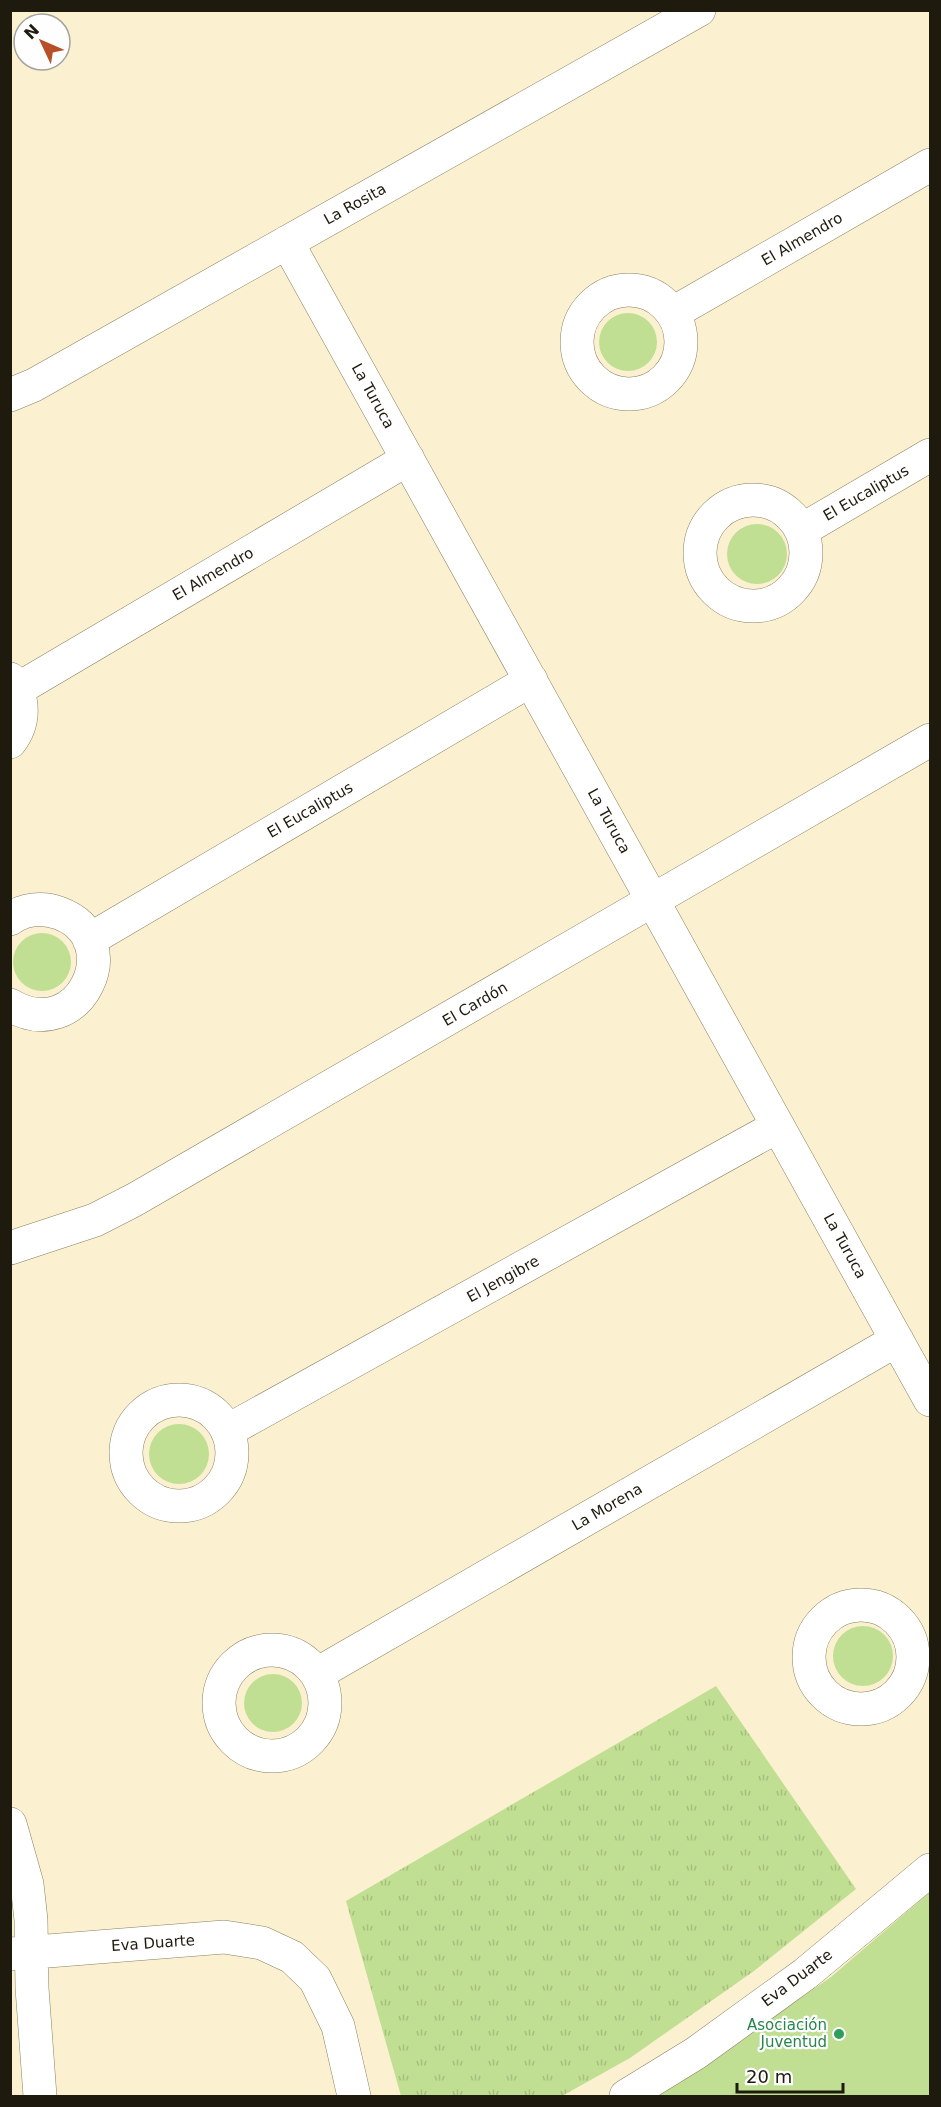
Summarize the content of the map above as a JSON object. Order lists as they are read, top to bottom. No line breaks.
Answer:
{"streets":{"street":["La Rosita","El Almendro","La Turuca","El Eucaliptus","El Cardón","El Jengibre","La Morena","Eva Duarte"]},"crossings":[["La Rosita","La Turuca"],["El Almendro","La Turuca"],["La Turuca","El Eucaliptus"],["La Turuca","El Cardón"],["La Turuca","El Jengibre"],["La Turuca","La Morena"]],"places":["Asociación Juventud"],"scale_bar":"20 m","north":"top left"}
